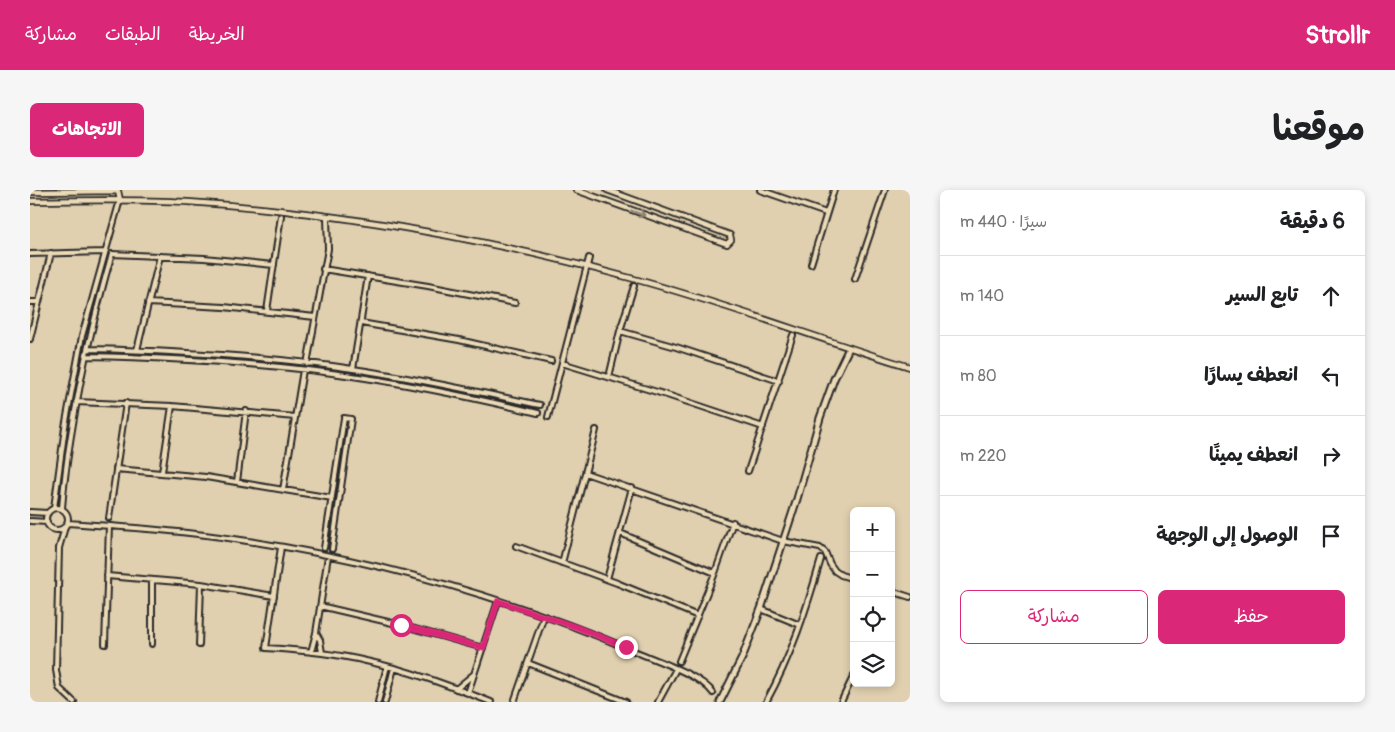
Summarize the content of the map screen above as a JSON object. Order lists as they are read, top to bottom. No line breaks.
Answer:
{"page":{"header":"Strollr","nav":["الخريطة","الطبقات","مشاركة"],"title":"موقعنا","buttons":["الاتجاهات",["حفظ","مشاركة"]],"heading":["6 دقيقة","سيرًا · 440 m"],"list":[["تابع السير","140 m"],["انعطف يسارًا","80 m"],["انعطف يمينًا","220 m"],"الوصول إلى الوجهة"],"map_buttons":["+","−"]}}
